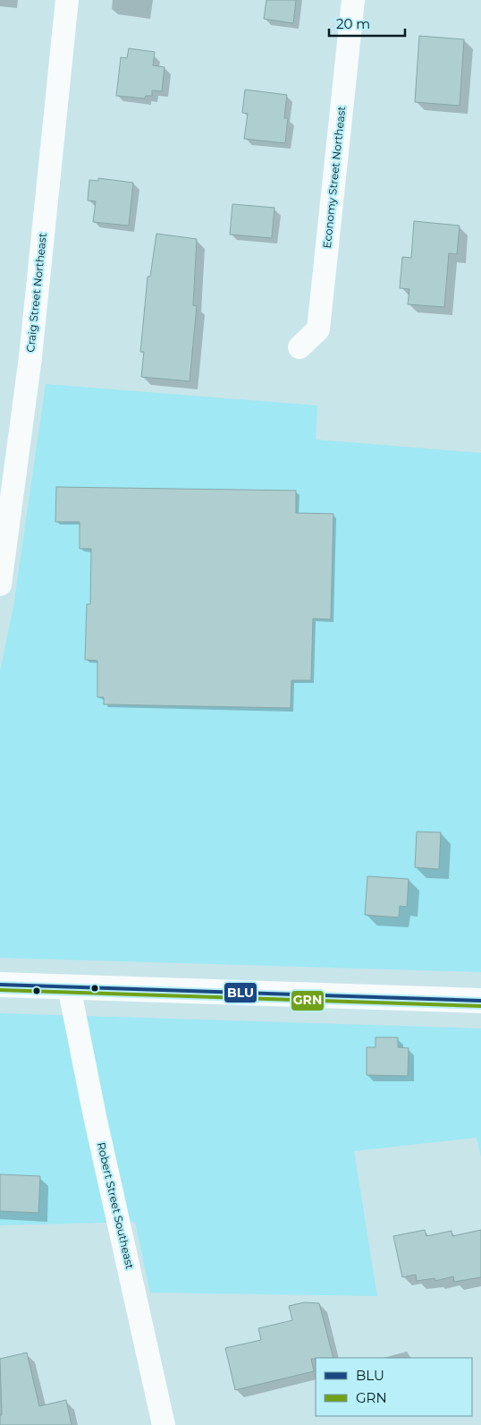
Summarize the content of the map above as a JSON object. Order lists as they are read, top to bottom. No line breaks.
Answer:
{"streets":{"street":["Economy Street Northeast","Craig Street Northeast","Robert Street Southeast"]},"lines":["transit line BLU","transit line GRN"],"legend":["BLU","GRN"],"scale_bar":"20 m"}
